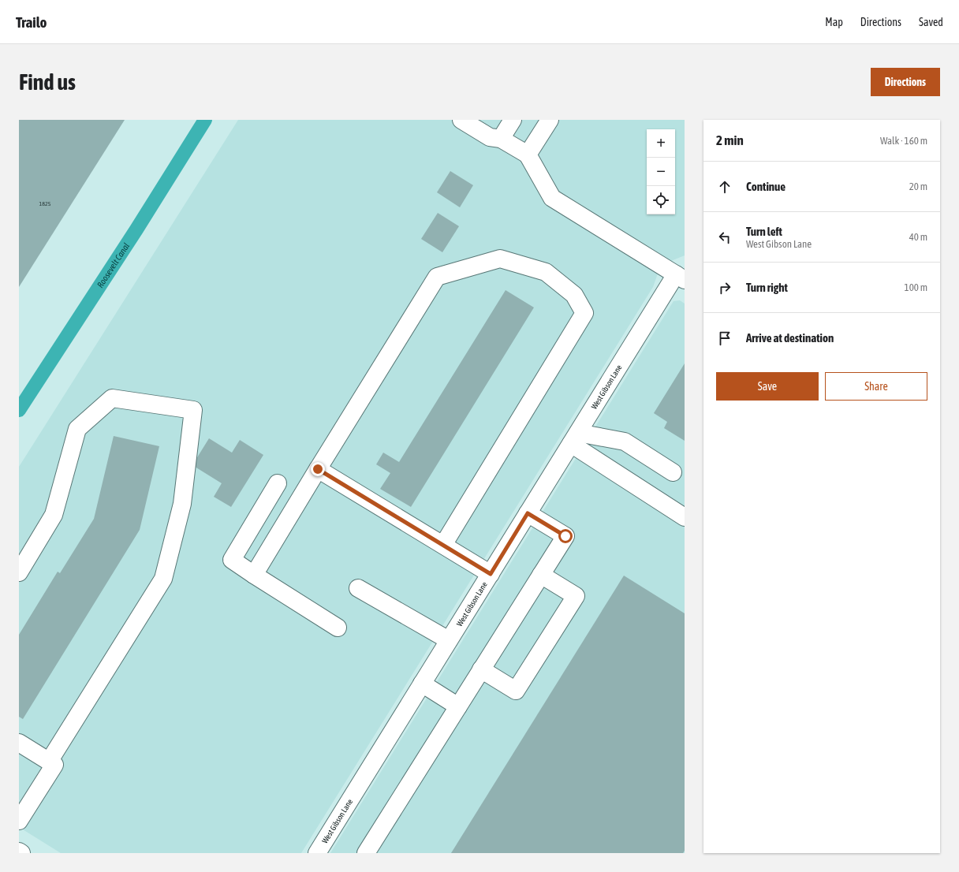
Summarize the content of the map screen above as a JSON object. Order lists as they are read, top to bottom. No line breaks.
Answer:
{"streets":{"street":["West Gibson Lane"]},"water":["Roosevelt Canal"],"house_numbers":["1825"],"page":{"header":"Trailo","nav":["Map","Directions","Saved"],"buttons":["Directions",["Save","Share"]],"title":"Find us","heading":["2 min","Walk · 160 m"],"map_buttons":["+","−"],"list":[["Continue","20 m"],["Turn left","West Gibson Lane","40 m"],["Turn right","100 m"],"Arrive at destination"]}}
